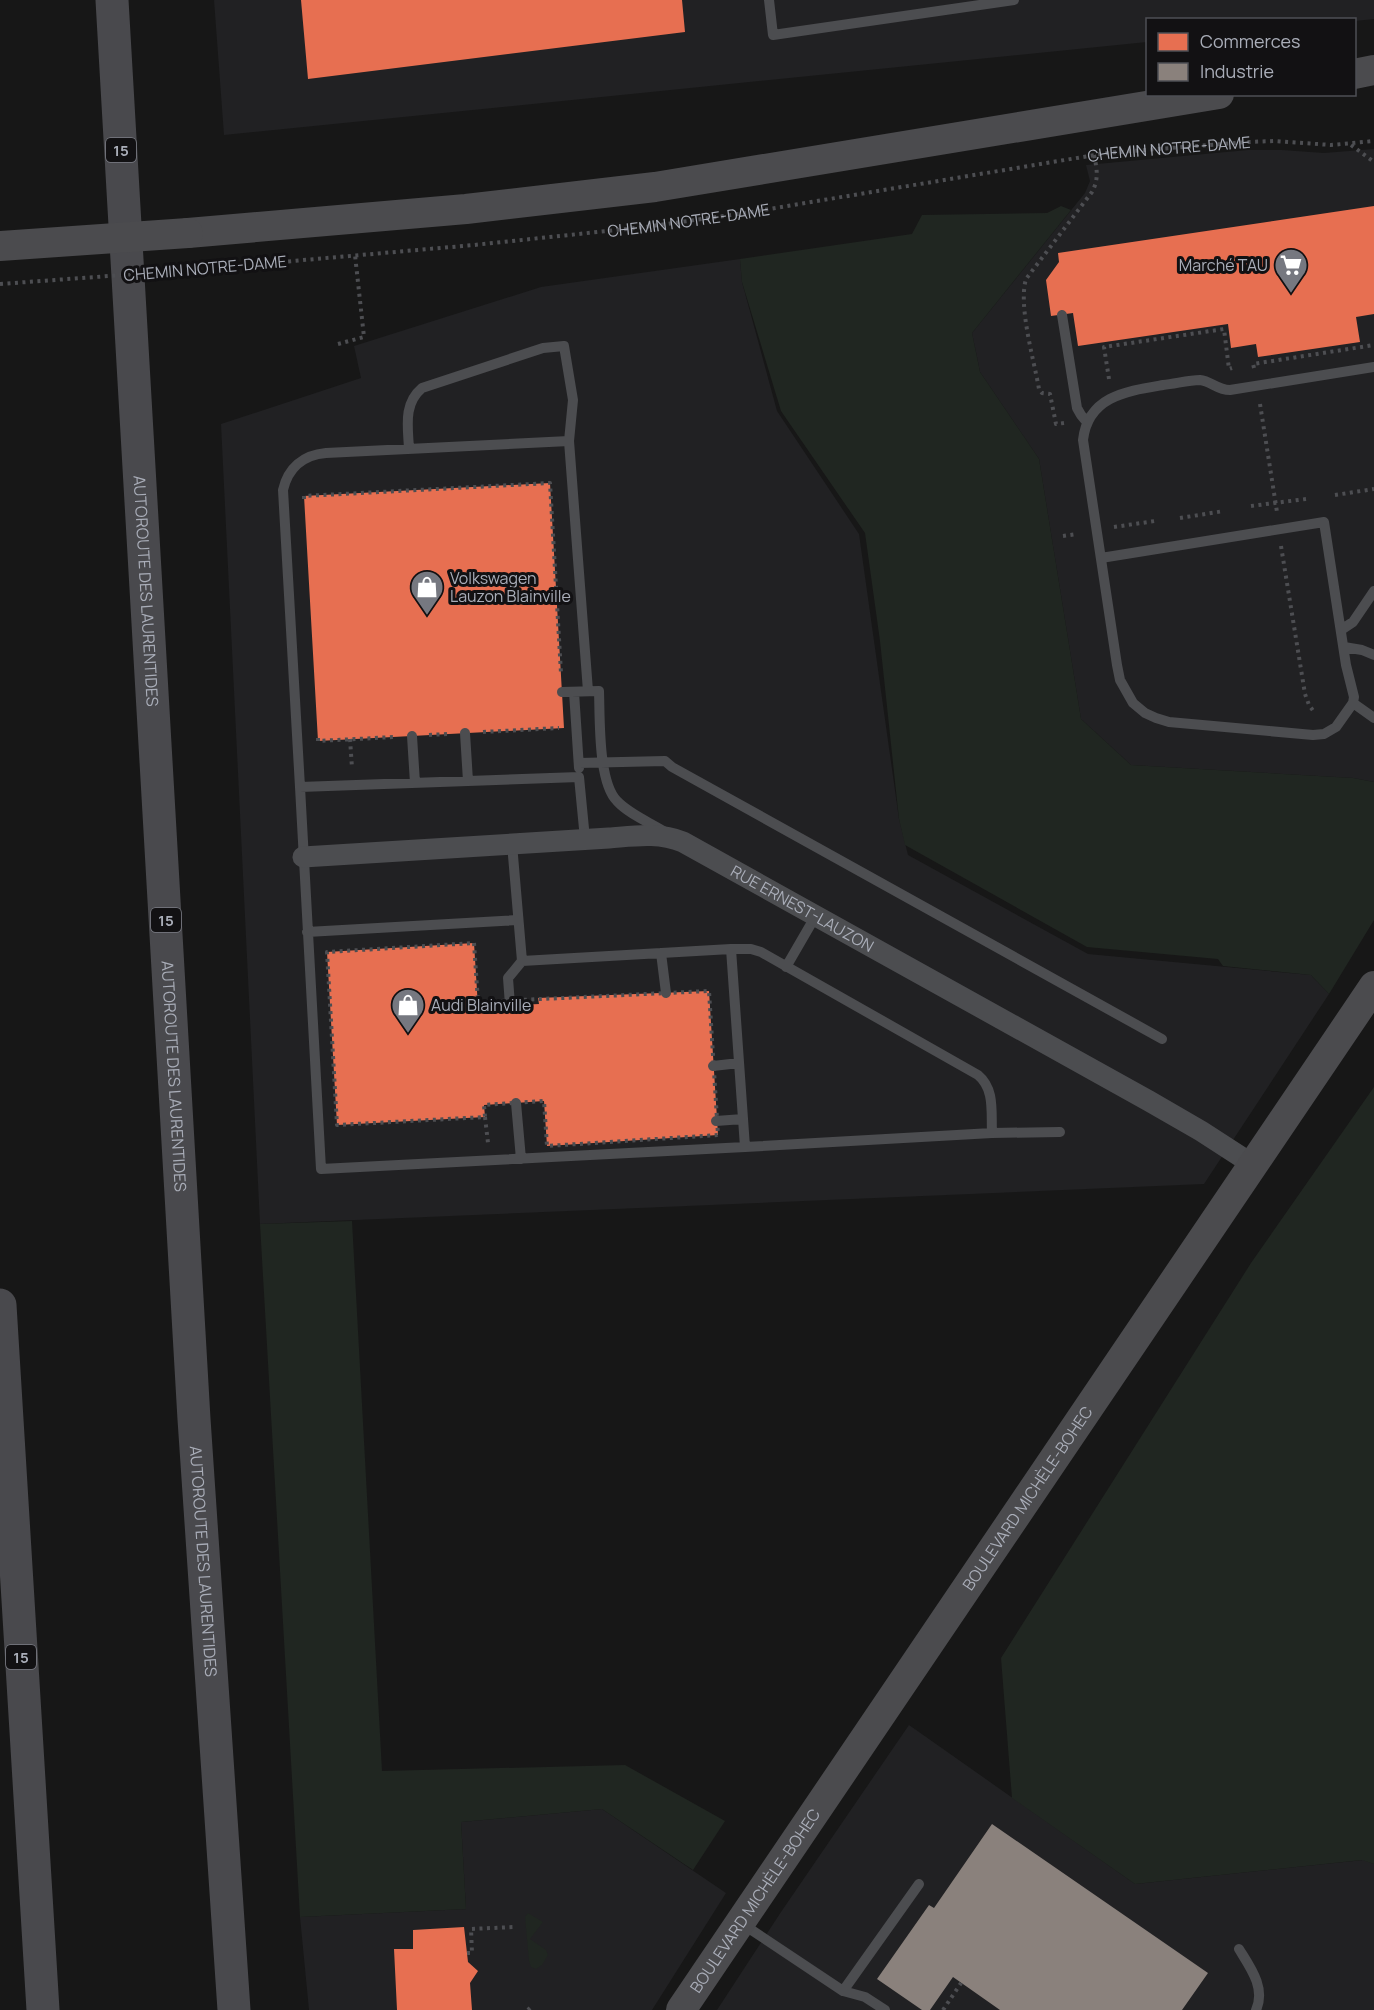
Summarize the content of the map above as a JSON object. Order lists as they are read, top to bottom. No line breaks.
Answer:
{"streets":{"highway":["15","AUTOROUTE DES LAURENTIDES"],"street":["RUE ERNEST-LAUZON","BOULEVARD MICHÈLE-BOHEC"],"path":["CHEMIN NOTRE-DAME"]},"crossings":[["RUE ERNEST-LAUZON","BOULEVARD MICHÈLE-BOHEC"]],"places":{"supermarket":["Marché TAU"],"shop":["Volkswagen Lauzon Blainville","Audi Blainville"]},"legend":["Commerces","Industrie"]}
